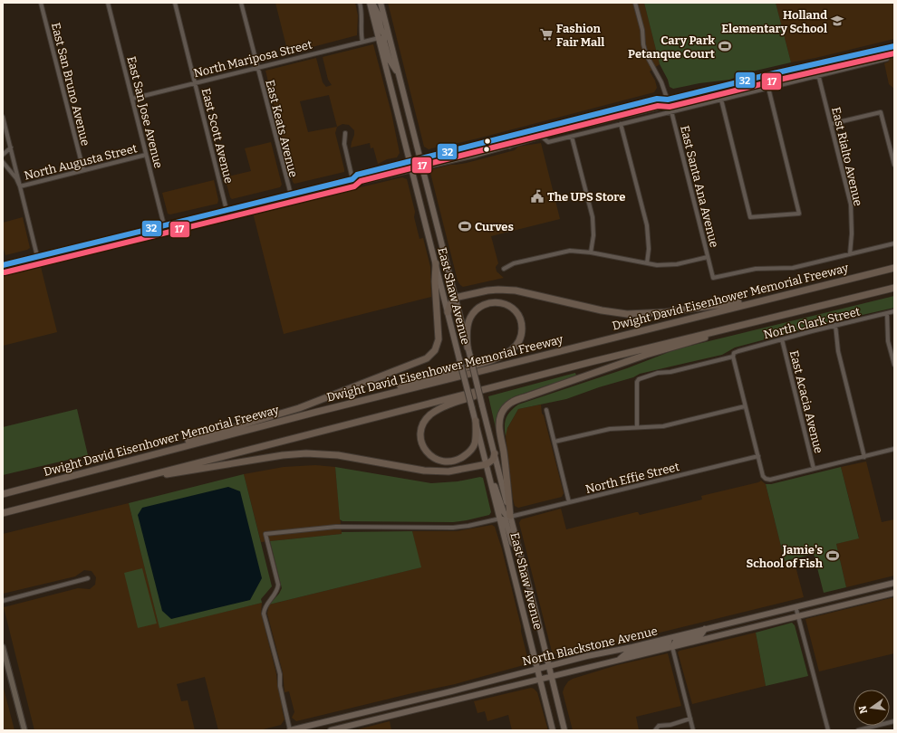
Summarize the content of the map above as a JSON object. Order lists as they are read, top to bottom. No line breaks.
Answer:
{"streets":{"highway":["Dwight David Eisenhower Memorial Freeway"],"main road":["East Shaw Avenue","North Blackstone Avenue"],"street":["North Mariposa Street","East San Bruno Avenue","East San Jose Avenue","East Keats Avenue","East Scott Avenue","East Rialto Avenue","North Augusta Street","East Santa Ana Avenue","North Clark Street","East Acacia Avenue","North Effie Street"]},"crossings":[["North Mariposa Street","East San Jose Avenue"],["North Mariposa Street","East Keats Avenue"],["North Mariposa Street","East Scott Avenue"],["North Mariposa Street","East Shaw Avenue"],["East San Bruno Avenue","North Augusta Street"],["East San Jose Avenue","North Augusta Street"],["East Rialto Avenue","East Santa Ana Avenue"],["East Shaw Avenue","North Effie Street"],["East Shaw Avenue","North Blackstone Avenue"],["North Clark Street","East Acacia Avenue"]],"places":{"school or university":["Holland Elementary School"],"supermarket":["Fashion Fair Mall"],"sports":["Cary Park Petanque Court","Curves","Jamie's School of Fish"],"public building":["The UPS Store"]},"lines":["transit line 32","transit line 17"],"north":"left"}
